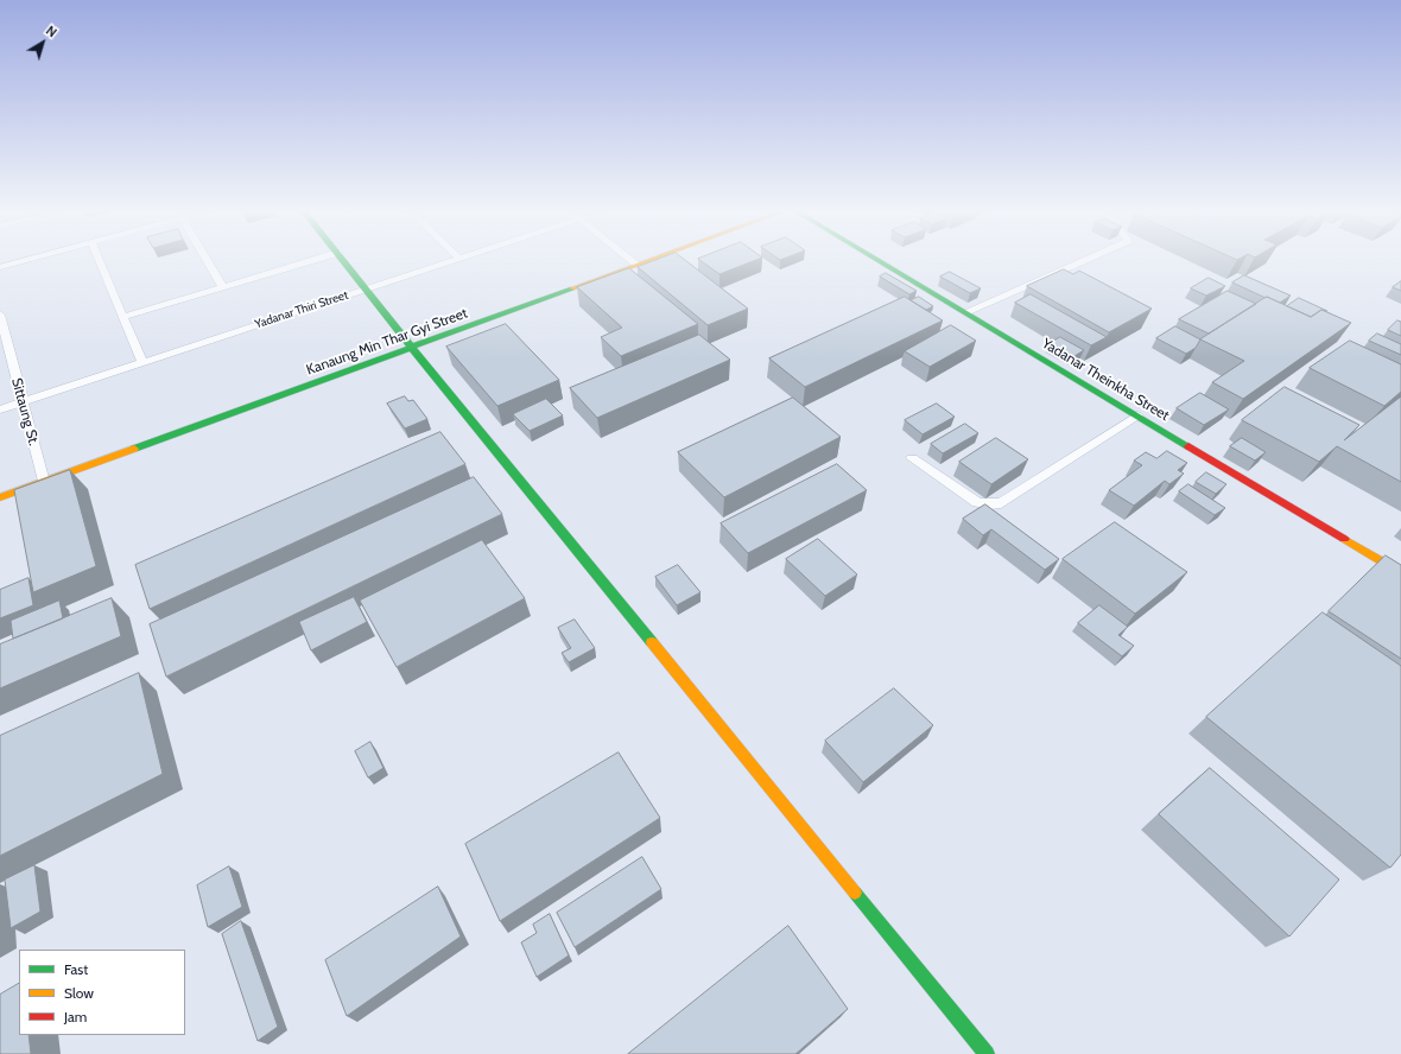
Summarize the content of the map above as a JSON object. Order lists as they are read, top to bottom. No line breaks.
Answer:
{"streets":{"street":["Yadanar Thiri Street","Kanaung Min Thar Gyi Street","Yadanar Theinkha Street","Sittaung St."]},"crossings":[["Yadanar Thiri Street","Sittaung St."],["Kanaung Min Thar Gyi Street","Sittaung St."]],"legend":["Fast","Slow","Jam"],"north":"top right"}
